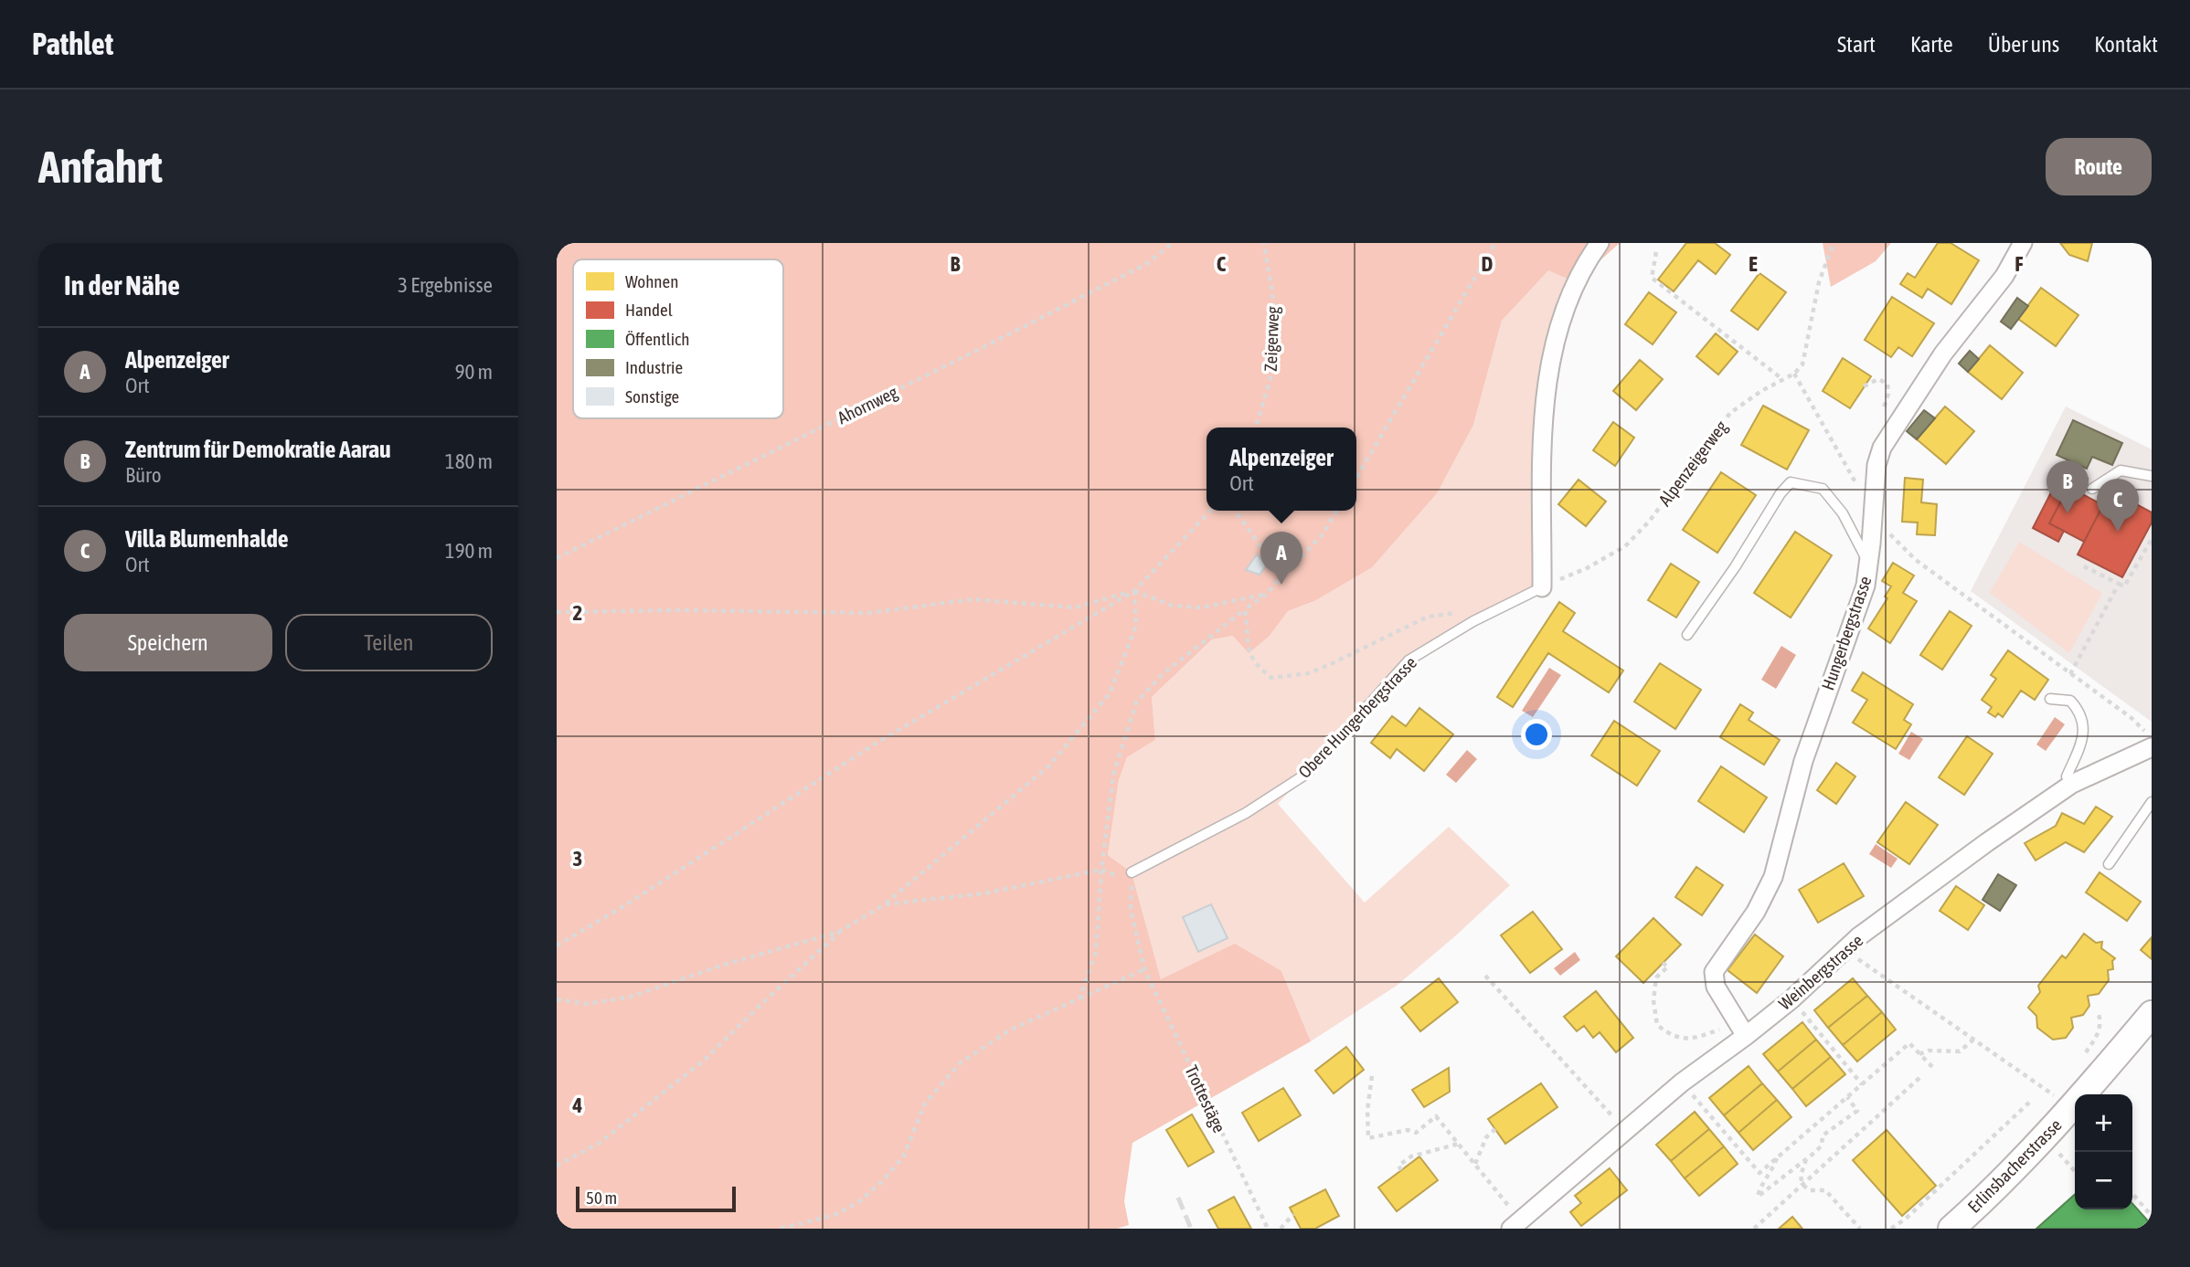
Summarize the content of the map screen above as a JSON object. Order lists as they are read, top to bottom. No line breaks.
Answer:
{"streets":{"main road":["Erlinsbacherstrasse"],"street":["Hungerbergstrasse","Weinbergstrasse"],"lane":["Obere Hungerbergstrasse"],"path":["Zeigerweg","Ahornweg","Alpenzeigerweg","Trottestäge"]},"crossings":[["Alpenzeigerweg","Obere Hungerbergstrasse"],["Hungerbergstrasse","Weinbergstrasse"],["Obere Hungerbergstrasse","Trottestäge"]],"legend":["Wohnen","Handel","Öffentlich","Industrie","Sonstige"],"scale_bar":"50 m","page":{"header":"Pathlet","nav":["Start","Karte","Über uns","Kontakt"],"buttons":["Route",["Speichern","Teilen"]],"title":"Anfahrt","heading":["In der Nähe","3 Ergebnisse"],"list":[{"mark":"A","name":"Alpenzeiger","note":"Ort","value":"90 m"},{"mark":"B","name":"Zentrum für Demokratie Aarau","note":"Büro","value":"180 m"},{"mark":"C","name":"Villa Blumenhalde","note":"Ort","value":"190 m"}],"popup":["Alpenzeiger","Ort"],"pins":["B","C","A"],"map_buttons":["+","−"],"scale":"50 m"},"grid":{"columns":["B","C","D","E","F"],"rows":["2","3","4"]}}
